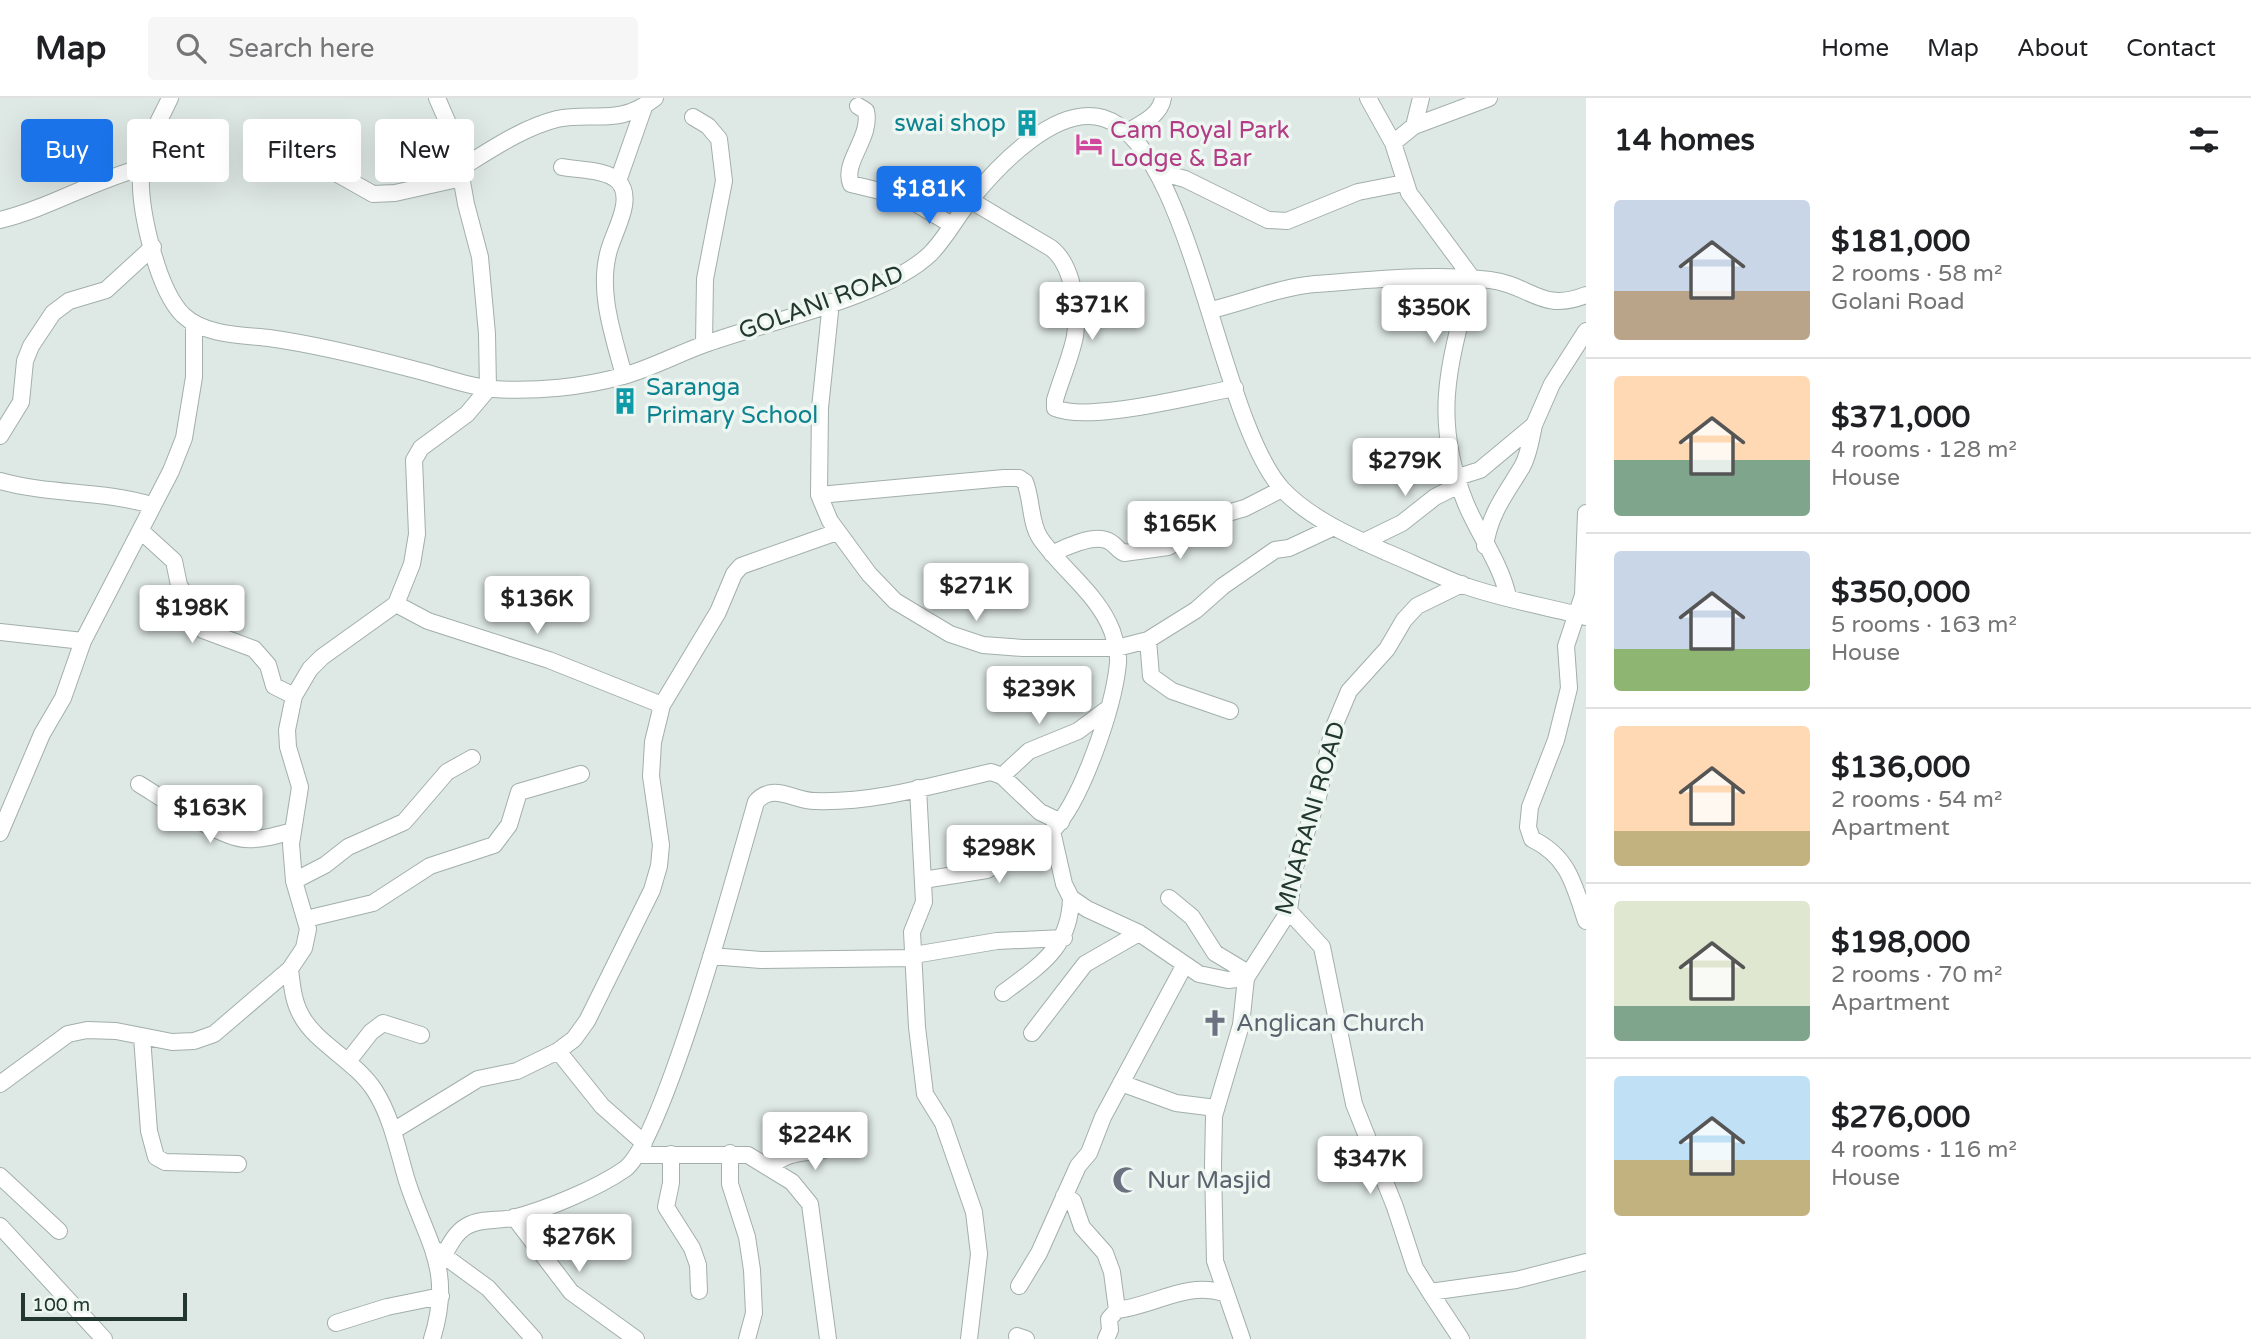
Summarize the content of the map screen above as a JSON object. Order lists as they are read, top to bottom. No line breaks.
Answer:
{"streets":{"street":["GOLANI ROAD","MNARANI ROAD"]},"crossings":[["GOLANI ROAD","MNARANI ROAD"]],"places":{"building":["swai shop","Saranga Primary School"],"hotel":["Cam Royal Park Lodge & Bar"],"church":["Anglican Church"],"mosque":["Nur Masjid"]},"scale_bar":"100 m","page":{"header":"Map","search":"Search here","nav":["Home","Map","About","Contact"],"heading":"14 homes","chip":["Buy","Rent","Filters","New"],"price":["$181K","$371K","$350K","$279K","$165K","$271K","$136K","$198K","$239K","$163K","$298K","$224K","$347K","$276K"],"list":[{"name":"$181,000","note":"2 rooms · 58 m² · Golani Road"},{"name":"$371,000","note":"4 rooms · 128 m² · House"},{"name":"$350,000","note":"5 rooms · 163 m² · House"},{"name":"$136,000","note":"2 rooms · 54 m² · Apartment"},{"name":"$198,000","note":"2 rooms · 70 m² · Apartment"},{"name":"$276,000","note":"4 rooms · 116 m² · House"}],"scale":"100 m"}}
